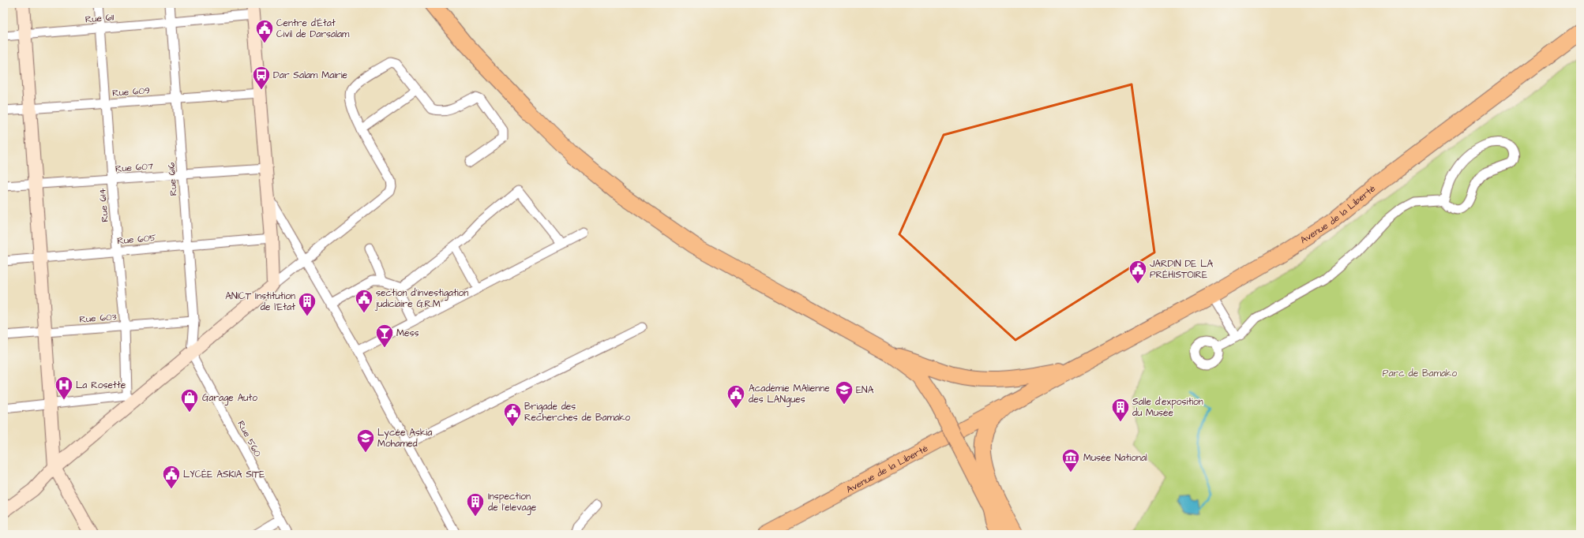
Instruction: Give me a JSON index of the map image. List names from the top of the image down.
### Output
{
  "streets": {
    "highway": ["Avenue de la Liberté"],
    "street": [
      "Rue 611",
      "Rue 609",
      "Rue 607",
      "Rue 616",
      "Rue 614",
      "Rue 605",
      "Rue 603",
      "Rue 560"
    ]
  },
  "crossings": [
    ["Rue 611", "Rue 616"],
    ["Rue 611", "Rue 614"],
    ["Rue 609", "Rue 616"],
    ["Rue 609", "Rue 614"],
    ["Rue 607", "Rue 616"],
    ["Rue 607", "Rue 614"],
    ["Rue 616", "Rue 605"],
    ["Rue 616", "Rue 603"],
    ["Rue 616", "Rue 560"],
    ["Rue 614", "Rue 605"],
    ["Rue 614", "Rue 603"]
  ],
  "parks": ["Parc de Bamako"],
  "places": {
    "public building": [
      "Centre d'État Civil de Darsalam",
      "JARDIN DE LA PRÉHISTOIRE",
      "section d'investigation judiciaire G.R.M",
      "Académie MAlienne des LANgues",
      "Brigade des Recherches de Bamako",
      "LYCÉE ASKIA SITE"
    ],
    "bus stop": ["Dar Salam Mairie"],
    "building": ["ANICT Institution de l'Etat", "Salle d'exposition du Musée", "Inspection de l'elevage"],
    "bar": ["Mess"],
    "hospital": ["La Rosette"],
    "school or university": ["ENA", "Lycée Askia Mohamed"],
    "shop": ["Garage Auto"],
    "museum": ["Musée National"]
  }
}
